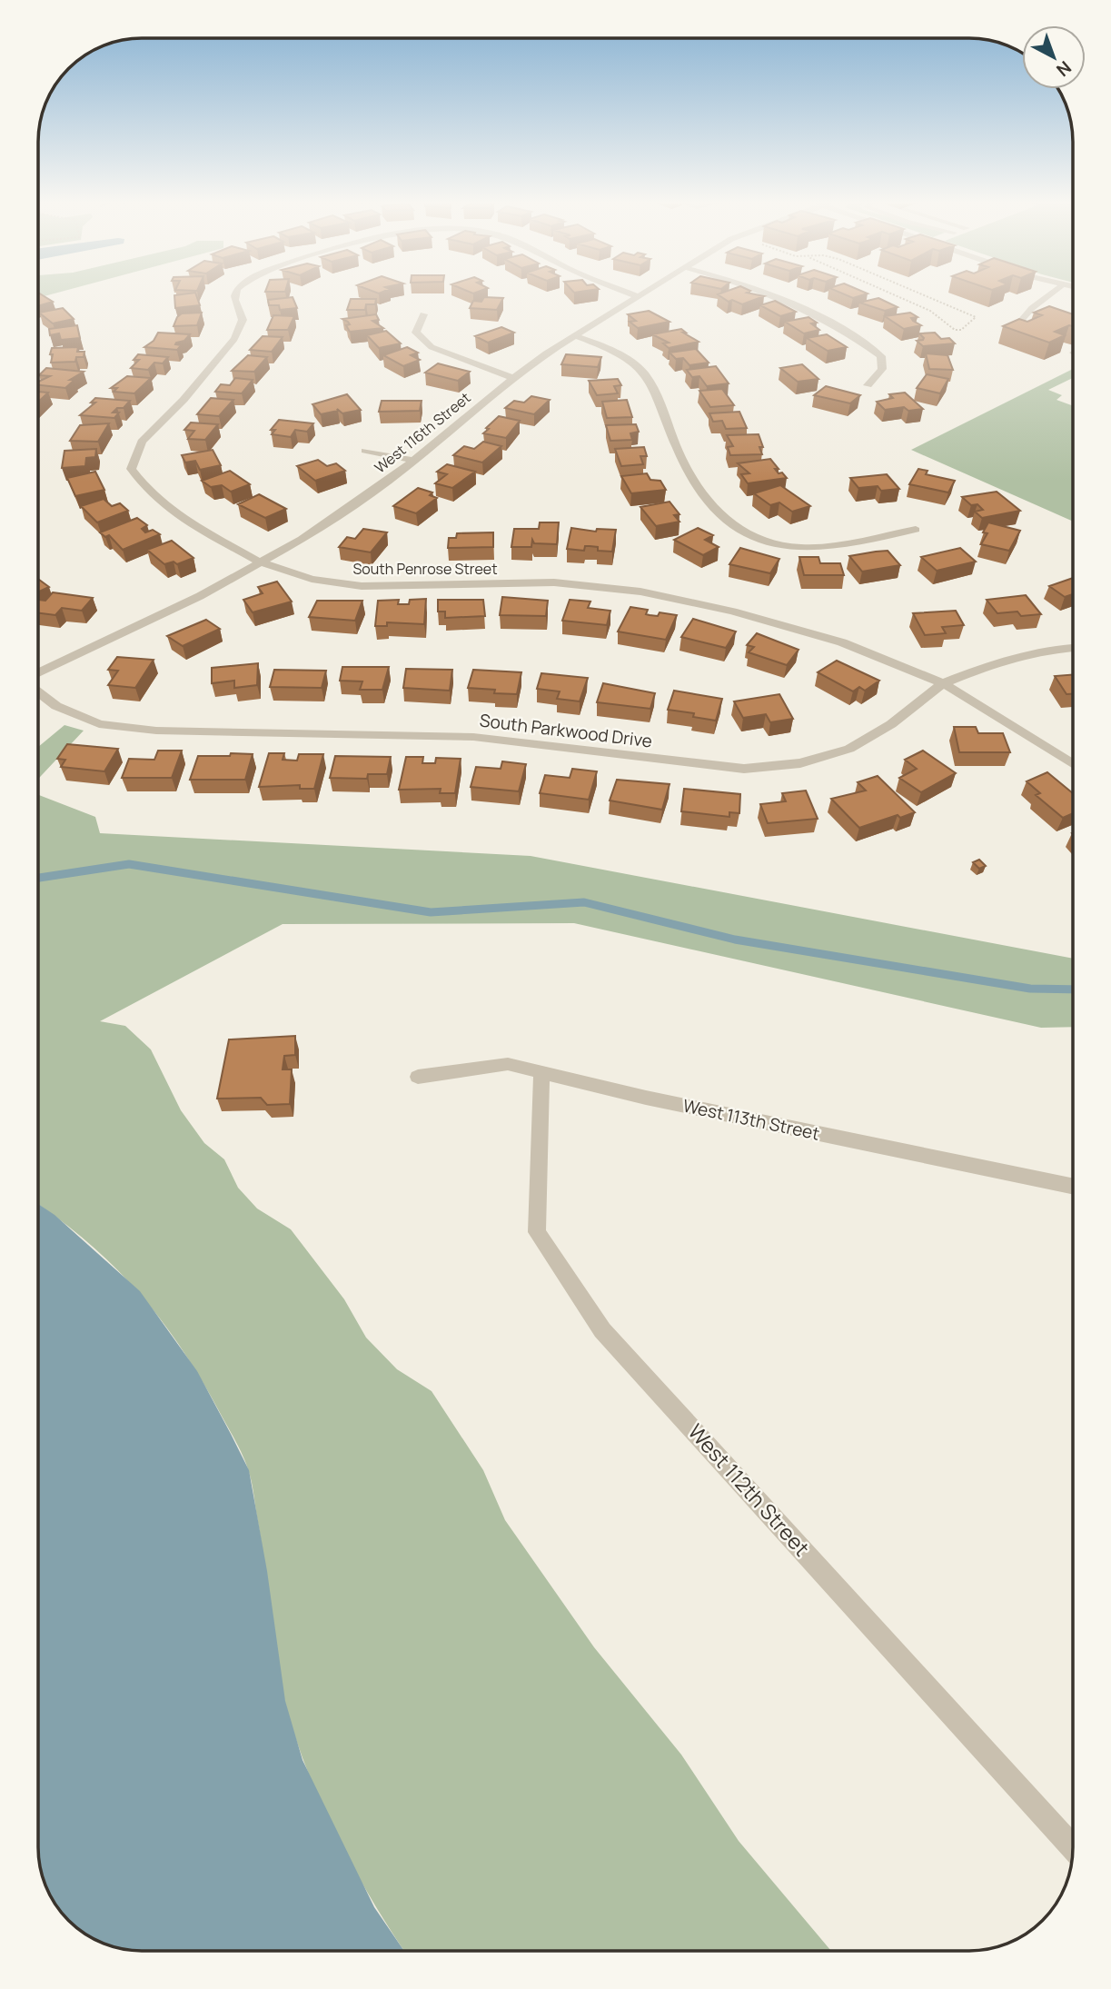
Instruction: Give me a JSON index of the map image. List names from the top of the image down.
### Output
{
  "streets": {
    "street": [
      "West 116th Street",
      "South Penrose Street",
      "South Parkwood Drive",
      "West 113th Street",
      "West 112th Street"
    ]
  },
  "crossings": [
    ["West 116th Street", "South Penrose Street"],
    ["South Penrose Street", "South Parkwood Drive"],
    ["West 113th Street", "West 112th Street"]
  ],
  "north": "bottom right"
}
